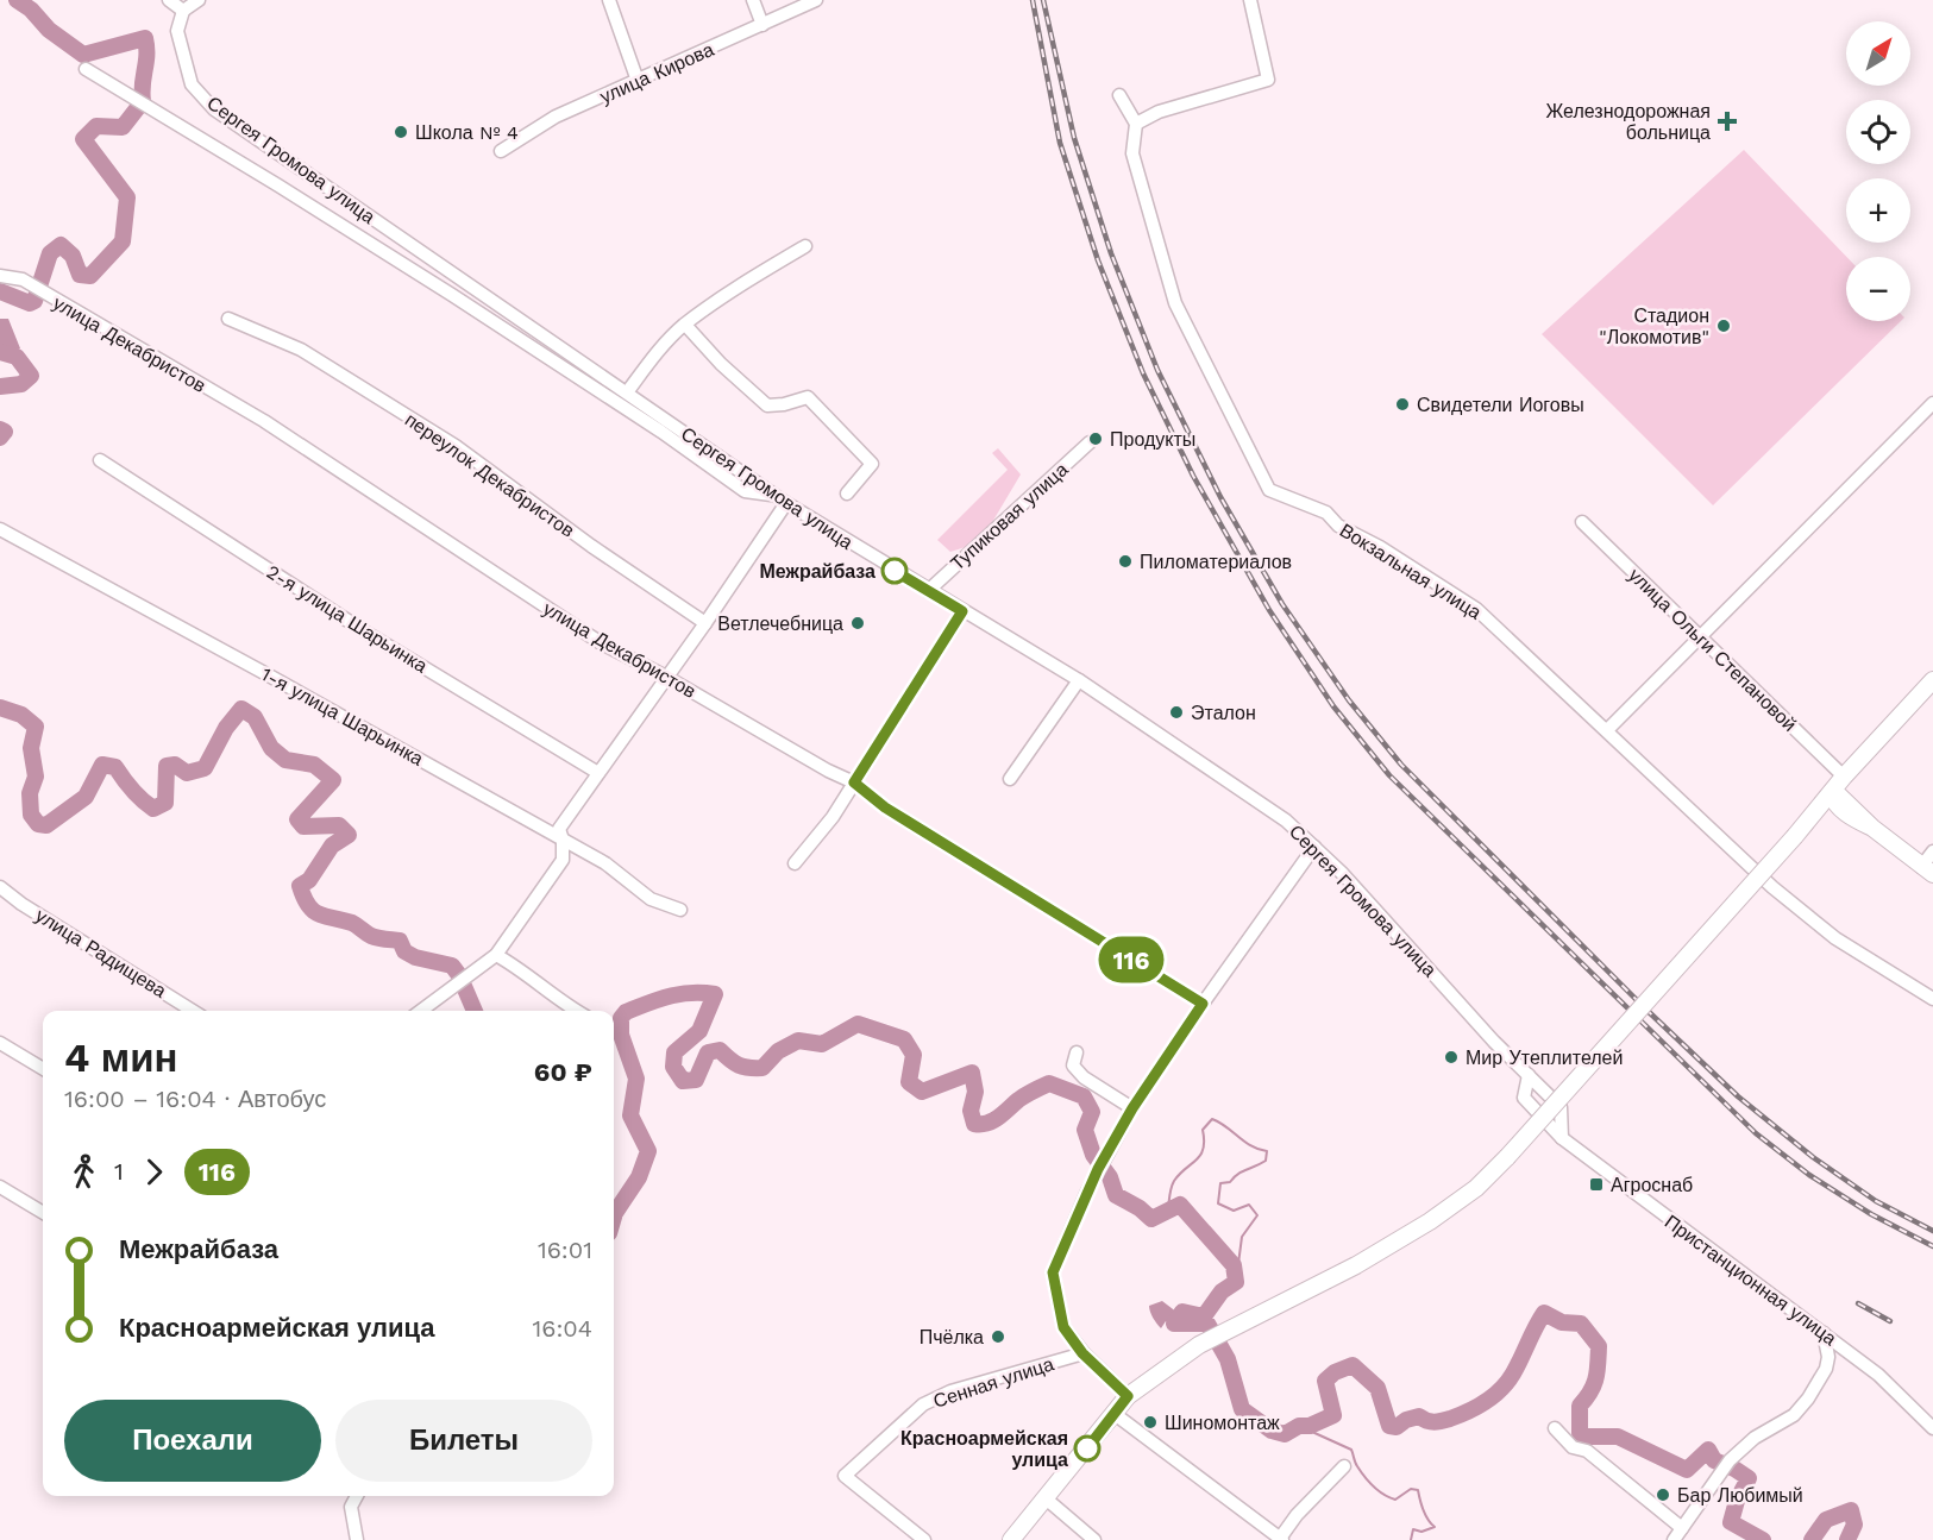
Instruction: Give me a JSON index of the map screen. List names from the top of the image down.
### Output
{
  "streets": {
    "street": [
      "улица Кирова",
      "Сергея Громова улица",
      "улица Декабристов",
      "переулок Декабристов",
      "Тупиковая улица",
      "Вокзальная улица",
      "2-я улица Шарьинка",
      "улица Ольги Степановой",
      "1-я улица Шарьинка",
      "улица Радищева",
      "Пристанционная улица",
      "Сенная улица"
    ]
  },
  "crossings": [
    ["Сергея Громова улица", "Тупиковая улица"],
    ["Сергея Громова улица", "Пристанционная улица"]
  ],
  "places": {
    "health": ["Железнодорожная больница"],
    "other": [
      "Школа № 4",
      "Стадион \"Локомотив\"",
      "Свидетели Иоговы",
      "Продукты",
      "Пиломатериалов",
      "Межрайбаза",
      "Ветлечебница",
      "Эталон",
      "Мир Утеплителей",
      "Пчёлка",
      "Шиномонтаж",
      "Красноармейская улица",
      "Бар Любимый"
    ],
    "transit": ["Агроснаб"]
  },
  "lines": ["bus line 116"],
  "north": "top right",
  "page": {
    "on_map": "116",
    "map_buttons": ["+", "−"],
    "heading": ["4 мин", "16:00 – 16:04 · Автобус", "60 ₽"],
    "legs": ["1", "116"],
    "list": [
      {
        "name": "Межрайбаза",
        "value": "16:01"
      },
      {
        "name": "Красноармейская улица",
        "value": "16:04"
      }
    ],
    "buttons": ["Поехали", "Билеты"]
  }
}
